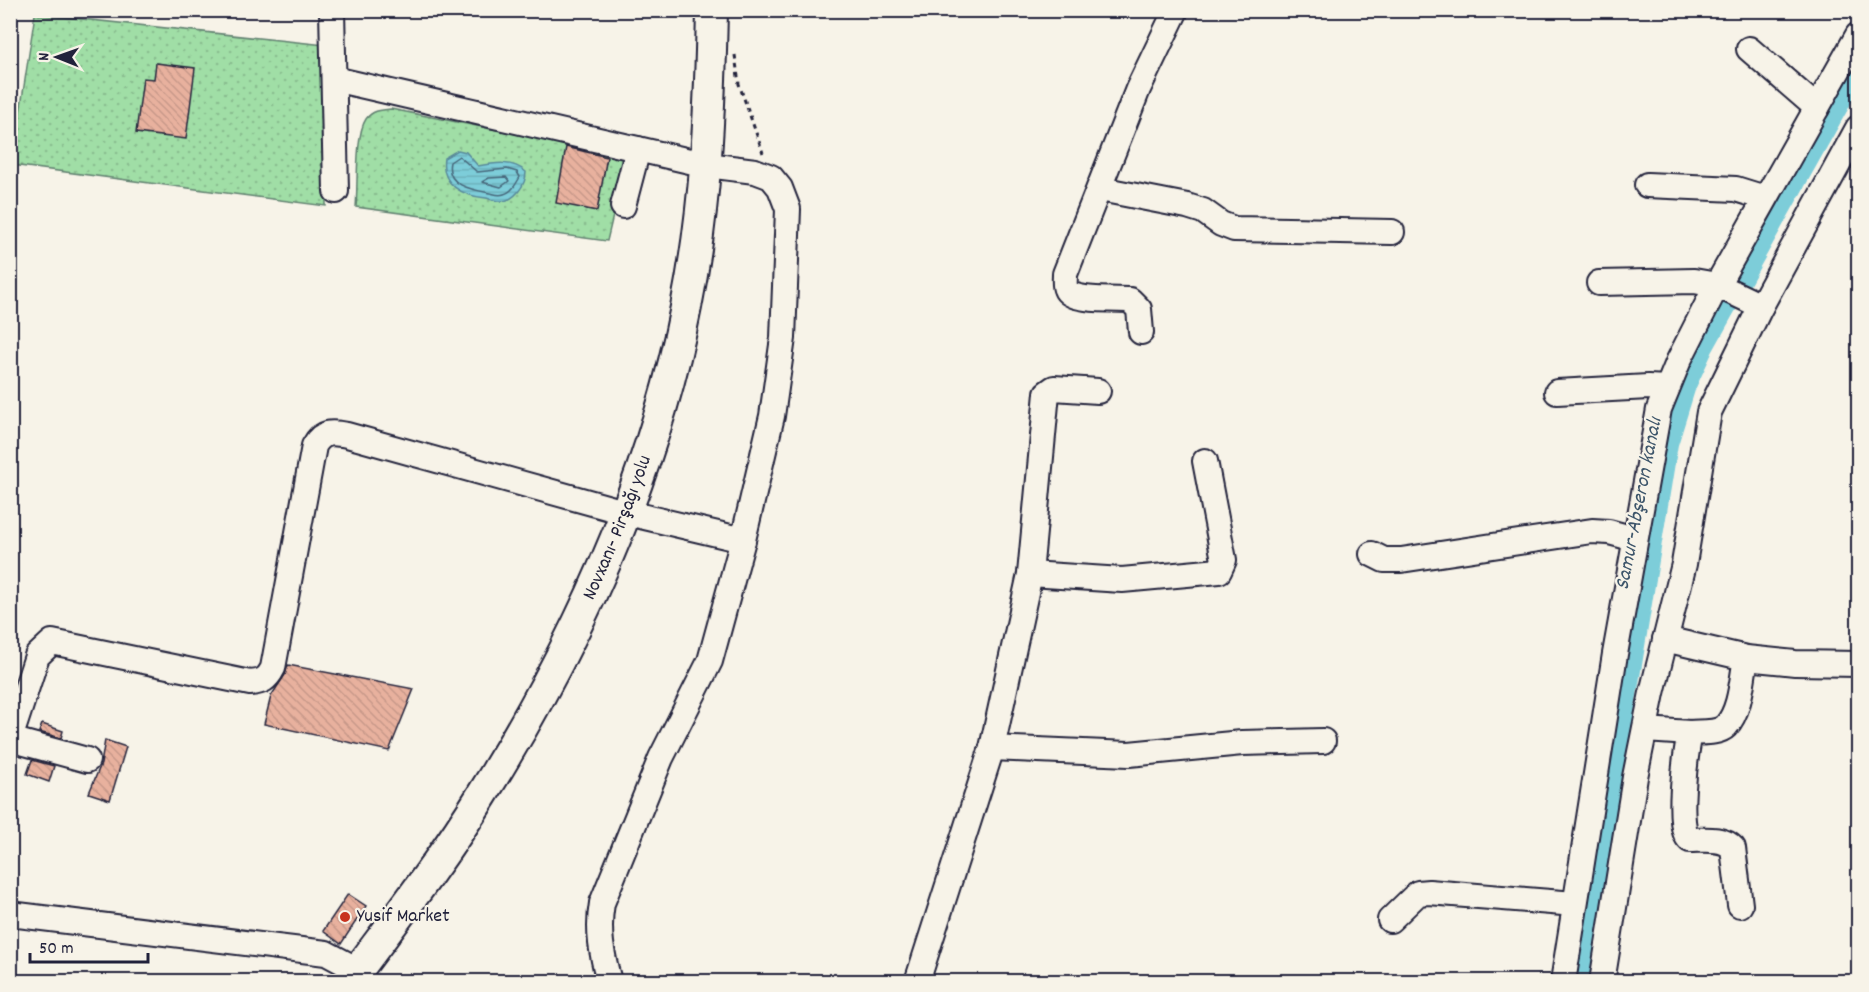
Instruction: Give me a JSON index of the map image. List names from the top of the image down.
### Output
{
  "streets": {
    "main road": ["Novxanı- Pirşağı yolu"]
  },
  "water": ["Samur-Abşeron kanalı"],
  "places": ["Yusif Market"],
  "scale_bar": "50 m",
  "north": "left"
}
